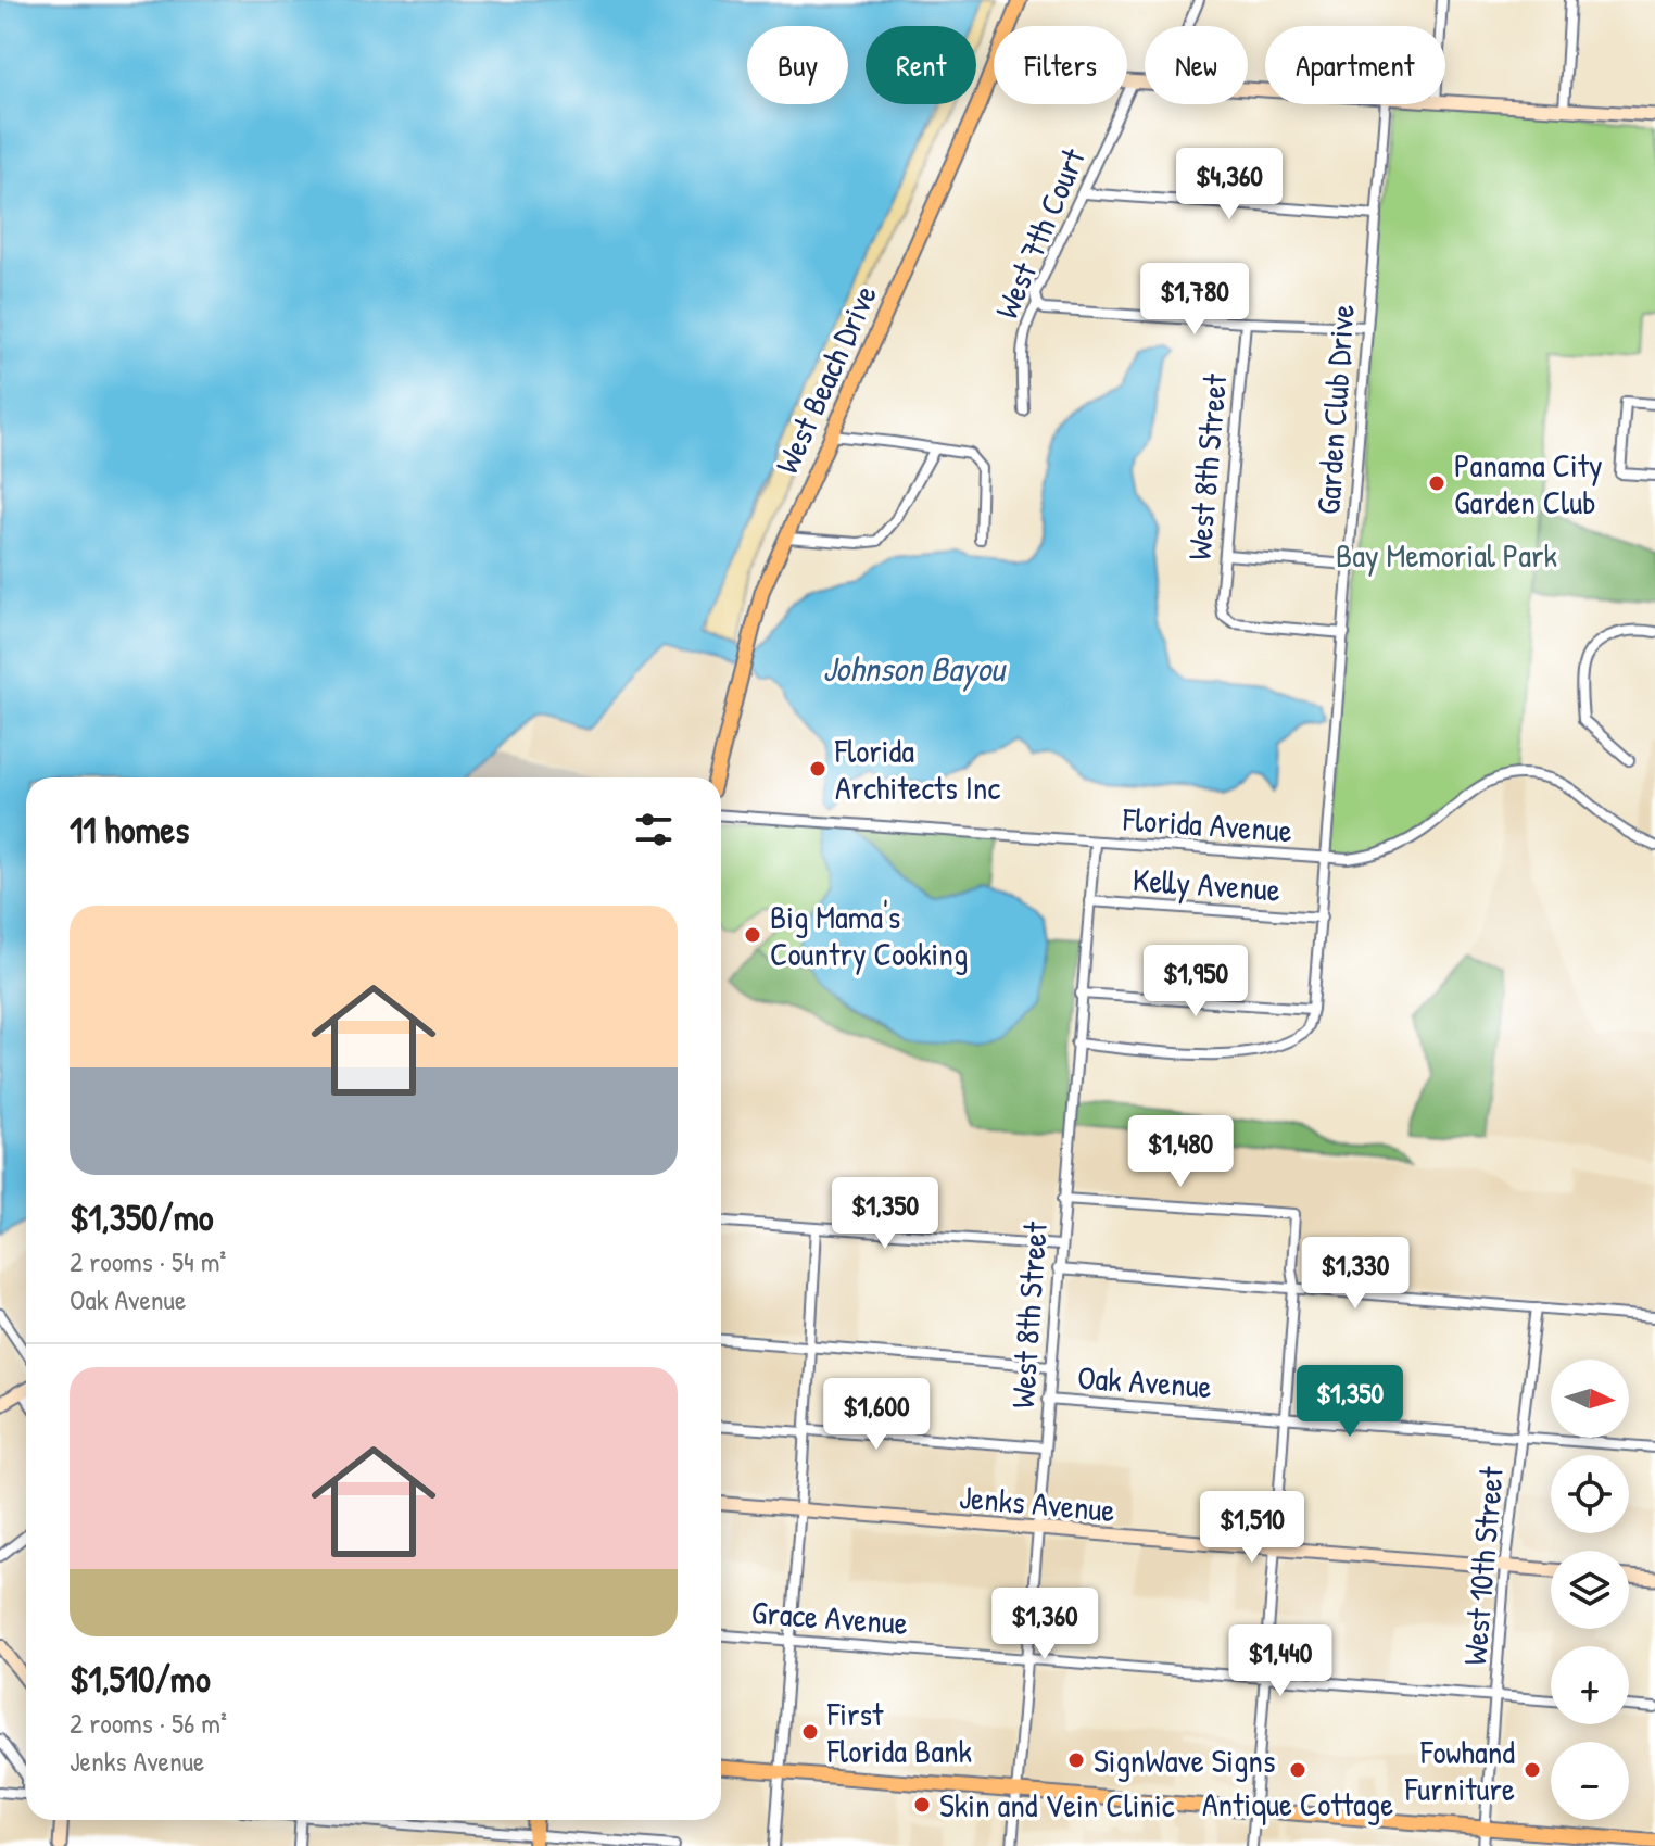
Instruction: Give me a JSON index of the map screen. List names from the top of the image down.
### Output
{
  "streets": {
    "main road": ["West Beach Drive"],
    "street": [
      "West 7th Court",
      "Garden Club Drive",
      "West 8th Street",
      "Florida Avenue",
      "Kelly Avenue",
      "Oak Avenue",
      "Jenks Avenue",
      "West 10th Street",
      "Grace Avenue"
    ]
  },
  "crossings": [
    ["Garden Club Drive", "West 8th Street"],
    ["Garden Club Drive", "Florida Avenue"],
    ["Garden Club Drive", "Kelly Avenue"],
    ["West 8th Street", "Florida Avenue"],
    ["West 8th Street", "Kelly Avenue"],
    ["West 8th Street", "Oak Avenue"],
    ["West 8th Street", "Jenks Avenue"],
    ["West 8th Street", "Grace Avenue"],
    ["Oak Avenue", "West 10th Street"],
    ["Jenks Avenue", "West 10th Street"],
    ["West 10th Street", "Grace Avenue"]
  ],
  "water": ["Johnson Bayou"],
  "parks": ["Bay Memorial Park"],
  "places": [
    "Panama City Garden Club",
    "Florida Architects Inc",
    "Big Mama's Country Cooking",
    "First Florida Bank",
    "SignWave Signs",
    "Antique Cottage",
    "Fowhand Furniture",
    "Skin and Vein Clinic"
  ],
  "north": "right",
  "page": {
    "chip": [
      "Buy",
      "Rent",
      "Filters",
      "New",
      "Apartment"
    ],
    "price": [
      "$4,360",
      "$1,780",
      "$1,950",
      "$1,480",
      "$1,350",
      "$1,330",
      "$1,350",
      "$1,600",
      "$1,510",
      "$1,360",
      "$1,440"
    ],
    "heading": "11 homes",
    "list": [
      {
        "name": "$1,350/mo",
        "note": "2 rooms · 54 m² · Oak Avenue"
      },
      {
        "name": "$1,510/mo",
        "note": "2 rooms · 56 m² · Jenks Avenue"
      }
    ],
    "map_buttons": ["+", "−"]
  }
}
